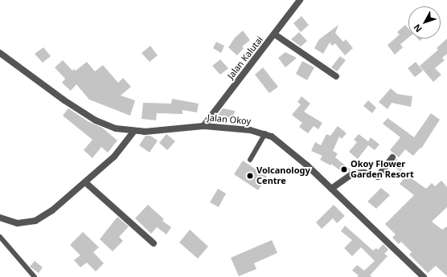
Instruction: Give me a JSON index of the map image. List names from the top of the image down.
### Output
{
  "streets": {
    "street": ["Jalan Kalutai", "Jalan Okoy"]
  },
  "crossings": [
    ["Jalan Kalutai", "Jalan Okoy"]
  ],
  "places": ["Okoy Flower Garden Resort", "Volcanology Centre"],
  "north": "bottom left"
}
